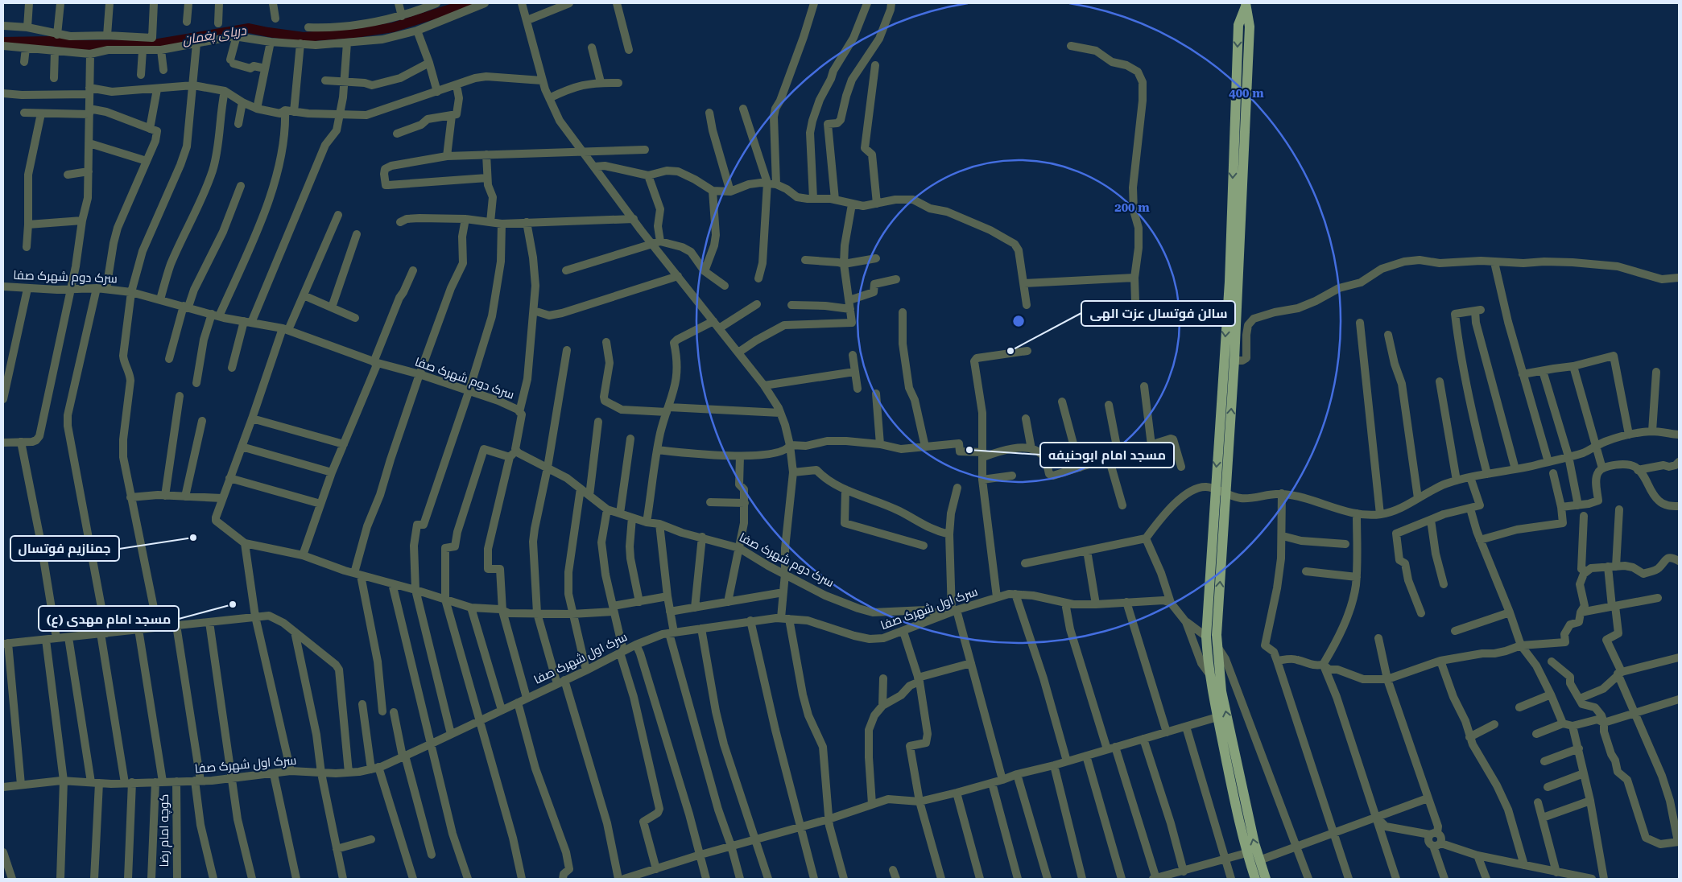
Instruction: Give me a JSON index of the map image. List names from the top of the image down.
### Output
{
  "streets": {
    "street": ["سرک دوم شهرک صفا", "سرک اول شهرک صفا", "کوچه امام رضا"]
  },
  "crossings": [
    ["سرک دوم شهرک صفا", "سرک اول شهرک صفا"],
    ["سرک اول شهرک صفا", "کوچه امام رضا"]
  ],
  "water": ["دریای پغمان"],
  "places": [
    "سالن فوتسال عزت الهی",
    "مسجد امام ابوحنیفه",
    "جمنازیم فوتسال",
    "(مسجد امام مهدی (ع"
  ],
  "rings": ["400 m", "200 m"]
}
